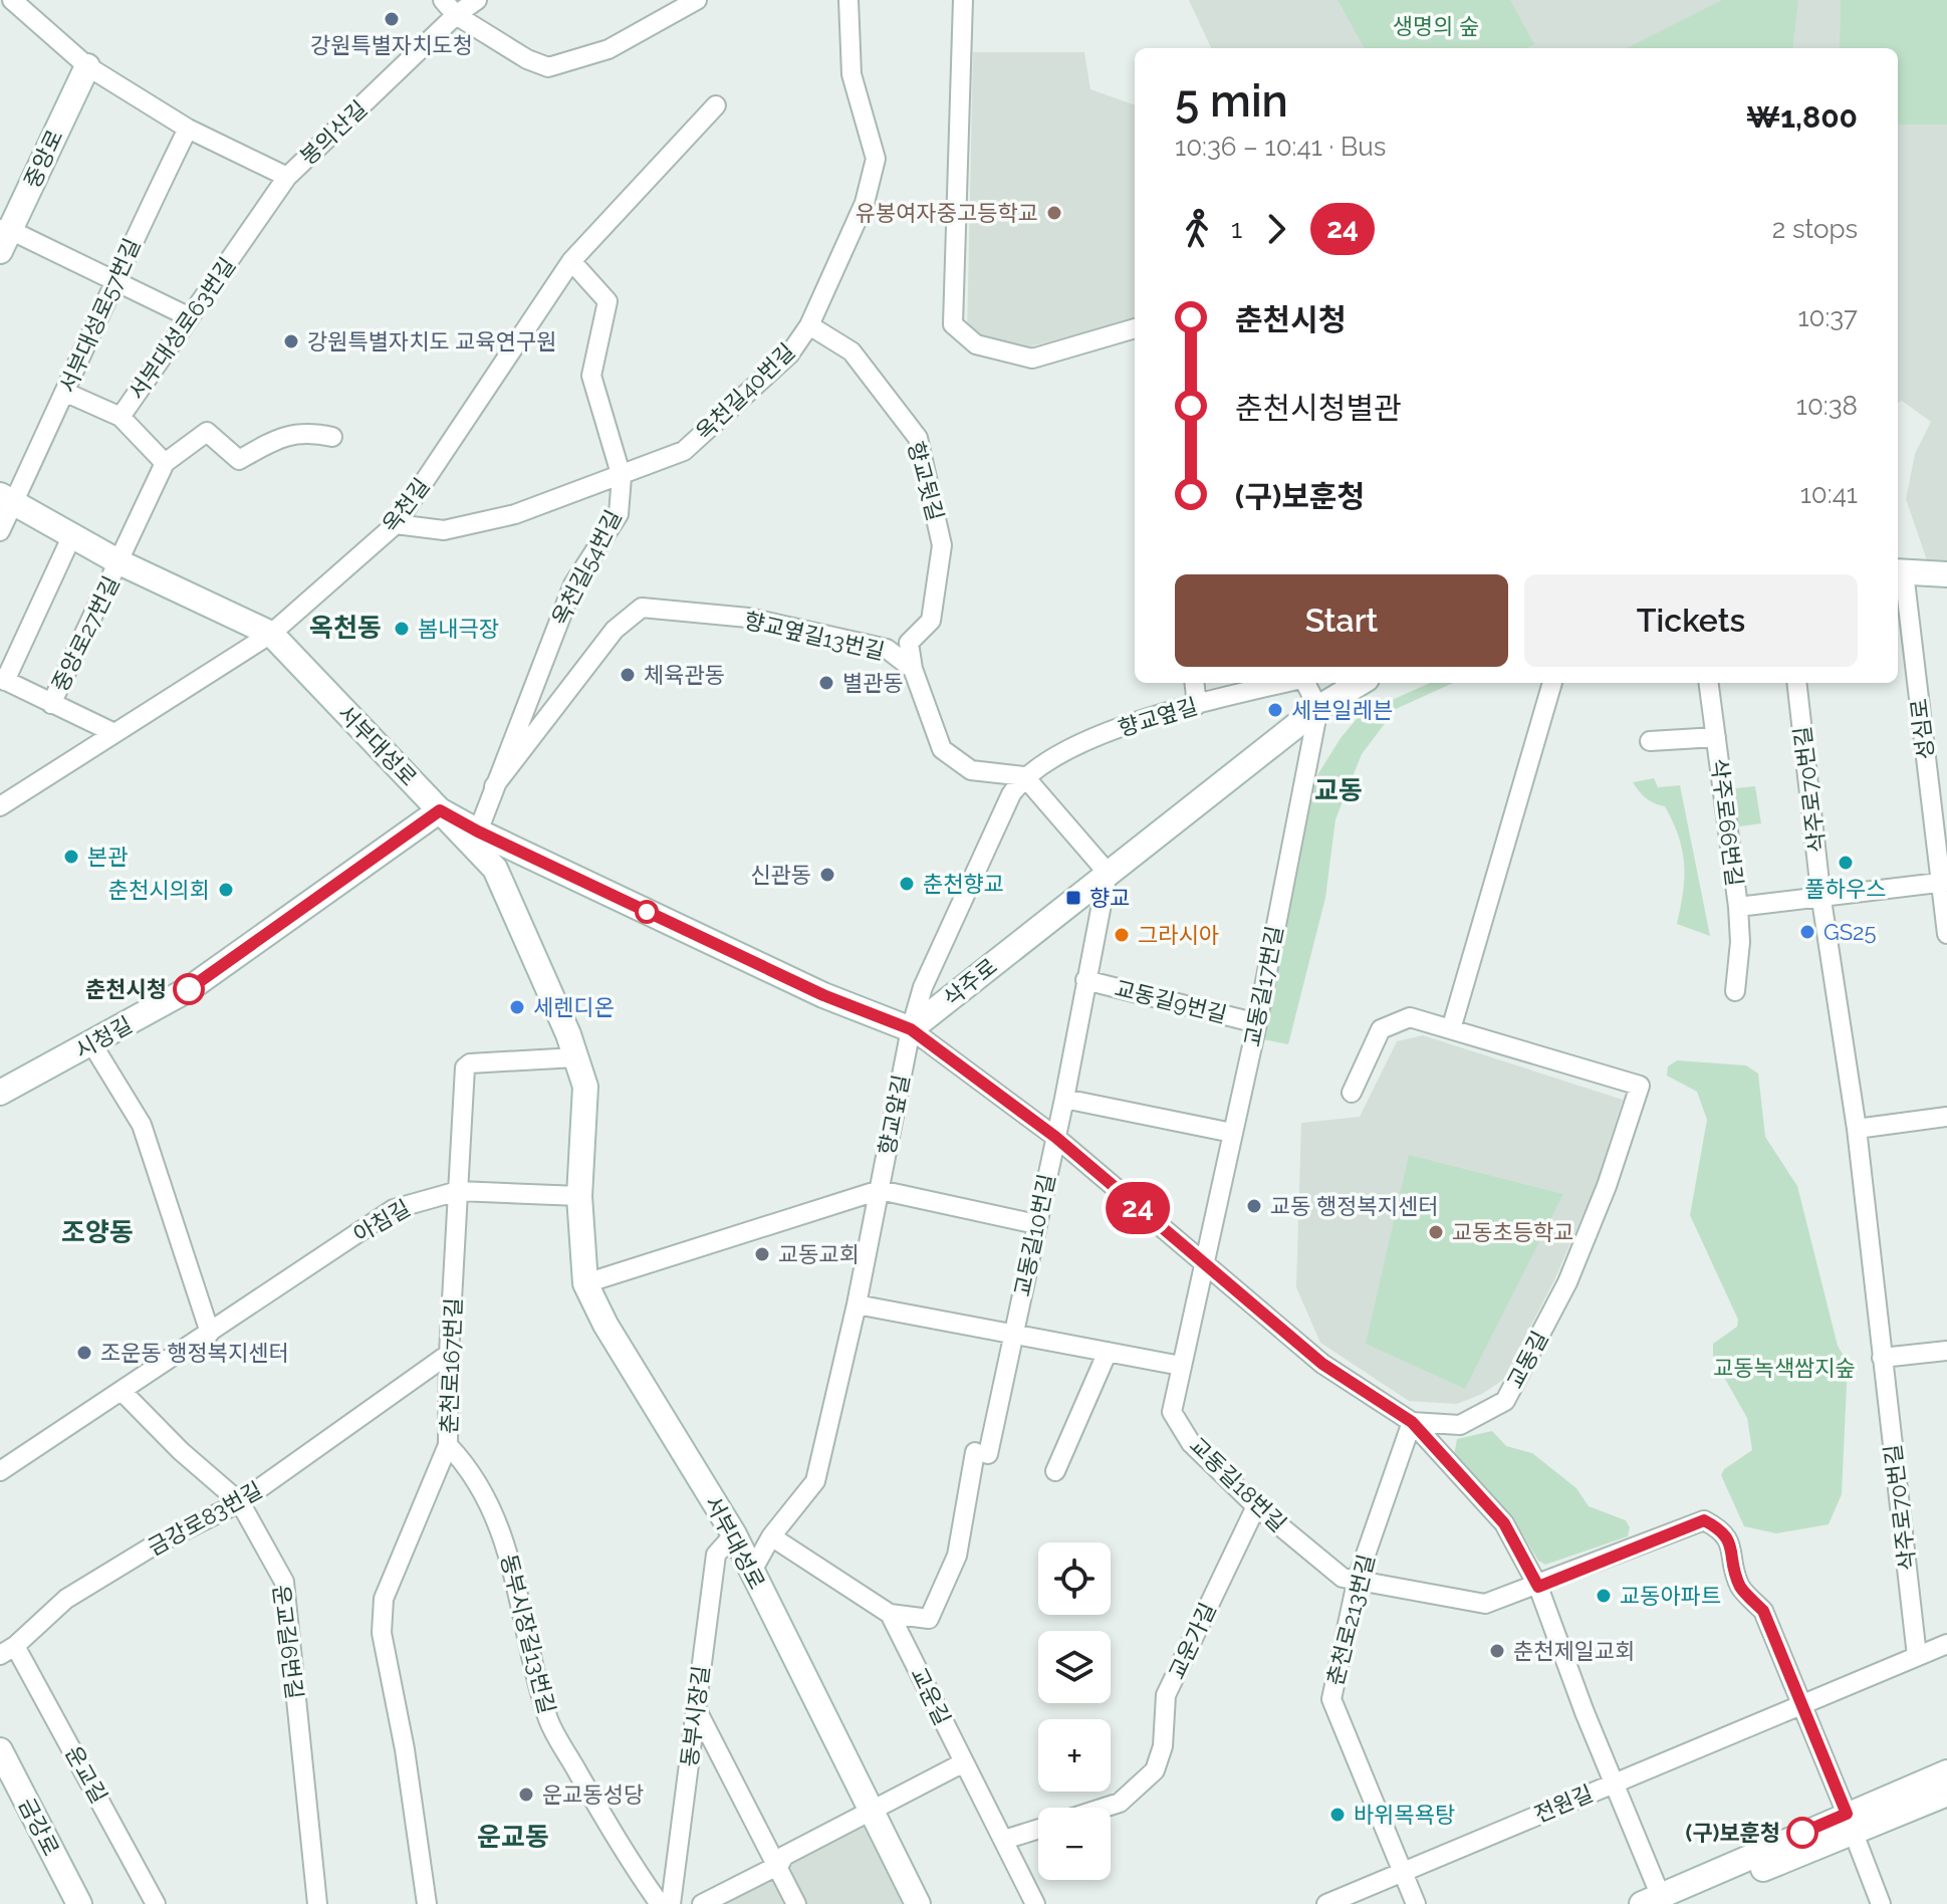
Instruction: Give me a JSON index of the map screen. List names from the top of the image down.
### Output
{
  "streets": {
    "street": [
      "봉의산길",
      "중앙로",
      "서부대성로57번길",
      "서부대성로63번길",
      "옥천길40번길",
      "향교뒷길",
      "옥천길",
      "옥천길54번길",
      "중앙로27번길",
      "향교옆길13번길",
      "향교옆길",
      "성심로",
      "서부대성로",
      "삭주로70번길",
      "삭주로66번길",
      "삭주로",
      "교동길17번길",
      "교동길9번길",
      "시청길",
      "향교앞길",
      "아침길",
      "교동길10번길",
      "교동길",
      "춘천로167번길",
      "교동길18번길",
      "금강로83번길",
      "춘천로213번길",
      "동부시장길13번길",
      "교운가길",
      "운교길6번길",
      "교운길",
      "동부시장길",
      "운교길",
      "전원길",
      "금강로"
    ]
  },
  "crossings": [
    ["봉의산길", "중앙로"],
    ["봉의산길", "서부대성로57번길"],
    ["봉의산길", "서부대성로63번길"],
    ["서부대성로57번길", "서부대성로"],
    ["옥천길40번길", "향교뒷길"],
    ["옥천길40번길", "옥천길"],
    ["옥천길40번길", "옥천길54번길"],
    ["향교뒷길", "향교옆길13번길"],
    ["옥천길", "옥천길54번길"],
    ["옥천길", "중앙로27번길"],
    ["옥천길", "서부대성로"],
    ["옥천길54번길", "향교옆길13번길"],
    ["중앙로27번길", "서부대성로"],
    ["향교옆길13번길", "향교옆길"],
    ["향교옆길13번길", "향교앞길"],
    ["향교옆길", "향교앞길"],
    ["서부대성로", "시청길"],
    ["서부대성로", "향교앞길"],
    ["서부대성로", "아침길"],
    ["서부대성로", "춘천로167번길"],
    ["서부대성로", "동부시장길"],
    ["삭주로70번길", "삭주로66번길"],
    ["삭주로70번길", "전원길"],
    ["삭주로", "교동길17번길"],
    ["삭주로", "교동길9번길"],
    ["삭주로", "향교앞길"],
    ["삭주로", "교동길"],
    ["교동길17번길", "교동길9번길"],
    ["교동길17번길", "교동길"],
    ["교동길17번길", "교동길18번길"],
    ["교동길9번길", "교동길10번길"],
    ["교동길9번길", "교동길"],
    ["향교앞길", "교동길"],
    ["아침길", "춘천로167번길"],
    ["아침길", "운교길6번길"],
    ["교동길10번길", "교동길"],
    ["교동길10번길", "교운길"],
    ["교동길", "교동길18번길"],
    ["교동길", "춘천로213번길"],
    ["춘천로167번길", "금강로83번길"],
    ["춘천로167번길", "동부시장길13번길"],
    ["교동길18번길", "춘천로213번길"],
    ["교동길18번길", "교운가길"],
    ["교동길18번길", "전원길"],
    ["금강로83번길", "운교길6번길"],
    ["금강로83번길", "운교길"],
    ["춘천로213번길", "전원길"]
  ],
  "districts": [
    "옥천동",
    "교동",
    "조양동",
    "운교동"
  ],
  "parks": ["생명의 숲", "교동녹색쌈지숲"],
  "places": {
    "other": [
      "강원특별자치도청",
      "유봉여자중고등학교",
      "강원특별자치도 교육연구원",
      "봄내극장",
      "체육관동",
      "별관동",
      "세븐일레븐",
      "본관",
      "풀하우스",
      "신관동",
      "춘천향교",
      "춘천시의회",
      "GS25",
      "그라시아",
      "춘천시청",
      "세렌디온",
      "교동 행정복지센터",
      "교동초등학교",
      "교동교회",
      "조운동 행정복지센터",
      "교동아파트",
      "춘천제일교회",
      "운교동성당",
      "바위목욕탕",
      "(구)보훈청"
    ],
    "transit": ["향교"]
  },
  "lines": ["bus line 24"],
  "page": {
    "on_map": "24",
    "heading": ["5 min", "10:36 – 10:41 · Bus", "₩1,800"],
    "legs": ["1", "24", "2 stops"],
    "list": [
      {
        "name": "춘천시청",
        "value": "10:37"
      },
      {
        "name": "춘천시청별관",
        "value": "10:38"
      },
      {
        "name": "(구)보훈청",
        "value": "10:41"
      }
    ],
    "buttons": ["Start", "Tickets"],
    "map_buttons": ["+", "−"]
  }
}
